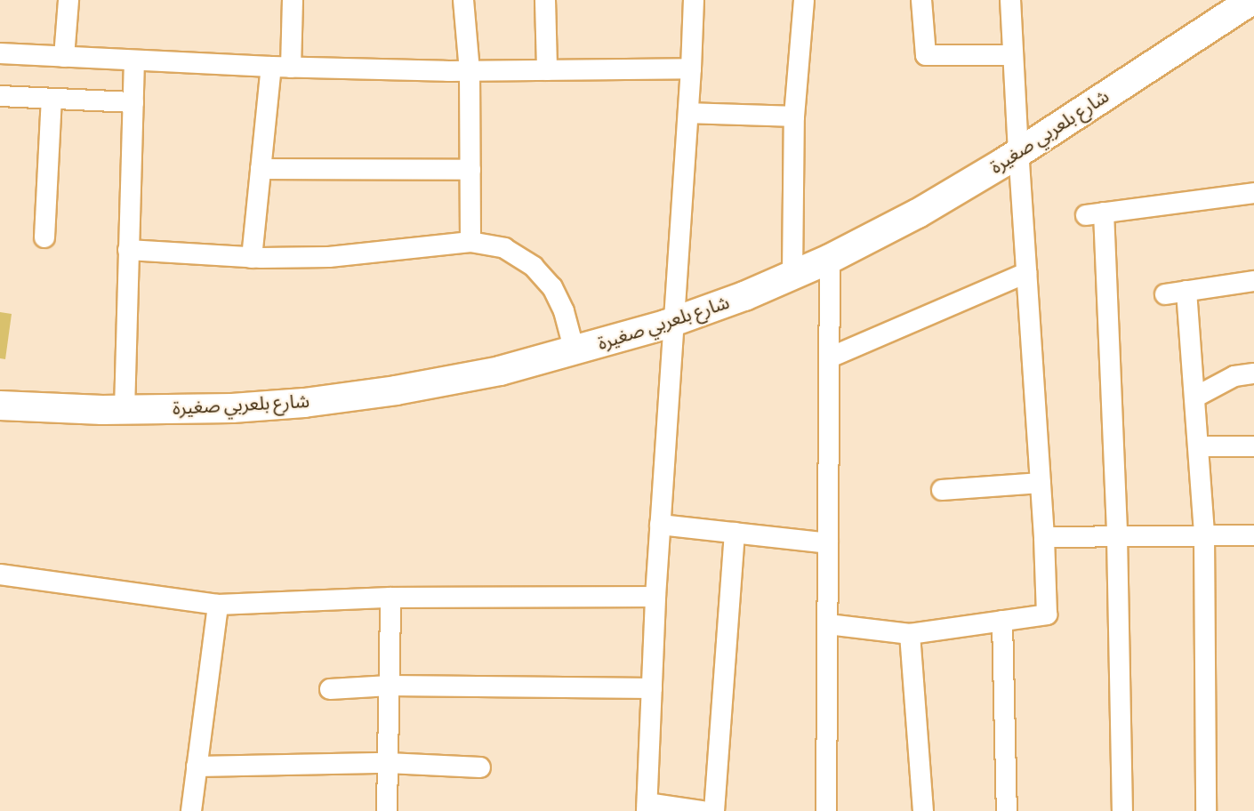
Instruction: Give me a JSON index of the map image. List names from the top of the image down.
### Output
{
  "streets": {
    "main road": ["شارع بلعربي صغيرة"]
  }
}
